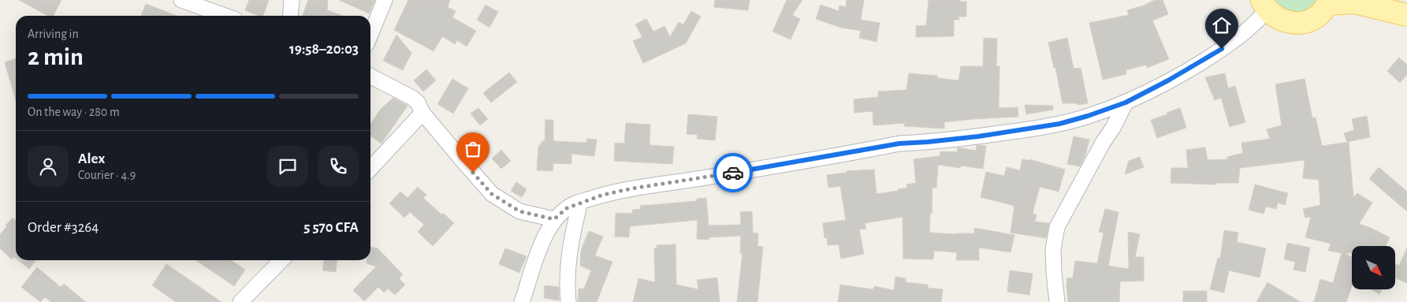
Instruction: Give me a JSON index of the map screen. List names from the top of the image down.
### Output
{
  "north": "bottom right",
  "page": {
    "heading": ["2 min", "Arriving in", "19:58–20:03"],
    "panel": [
      "Alex",
      "Courier · 4.9",
      "Order #3264",
      "5 570 CFA"
    ],
    "bar": "On the way · 280 m"
  }
}
